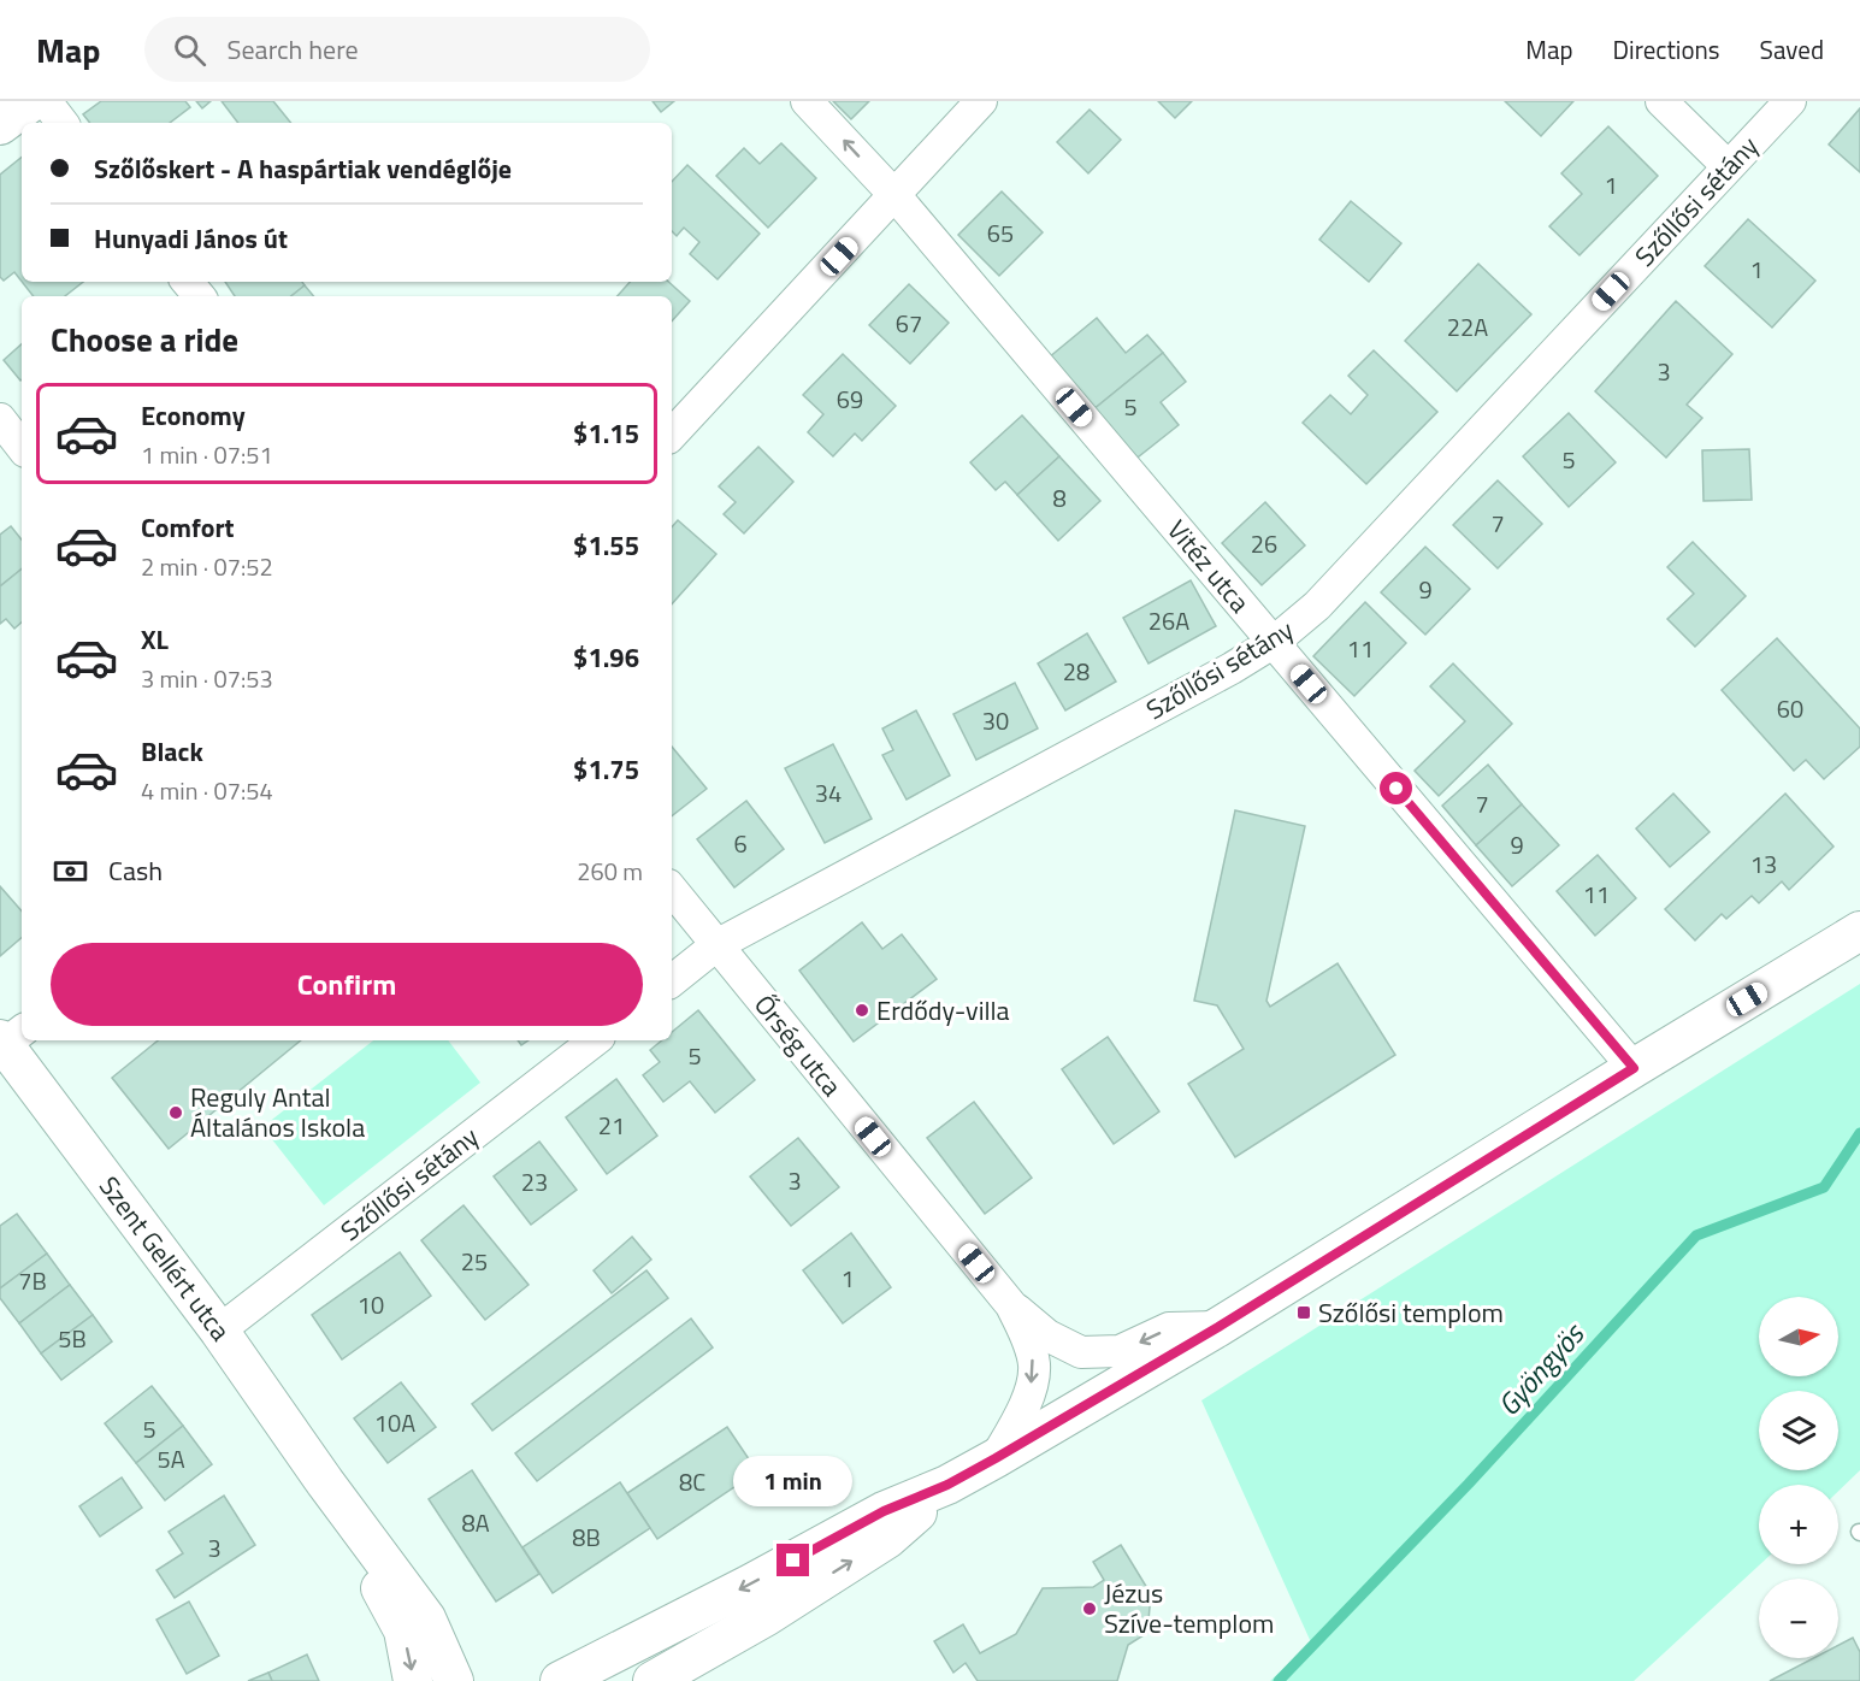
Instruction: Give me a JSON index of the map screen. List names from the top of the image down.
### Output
{
  "streets": {
    "street": [
      "Szőllősi sétány",
      "Vitéz utca",
      "Őrség utca",
      "Szent Gellért utca"
    ]
  },
  "crossings": [
    ["Szőllősi sétány", "Vitéz utca"],
    ["Szőllősi sétány", "Őrség utca"],
    ["Szőllősi sétány", "Szent Gellért utca"]
  ],
  "water": ["Gyöngyös"],
  "places": {
    "other": ["Erdődy-villa", "Reguly Antal Általános Iskola", "Jézus Szíve-templom"],
    "transit": ["Szőlősi templom"]
  },
  "house_numbers": [
    "1",
    "65",
    "1",
    "67",
    "22A",
    "3",
    "69",
    "5",
    "5",
    "8",
    "7",
    "26",
    "9",
    "26A",
    "11",
    "28",
    "60",
    "30",
    "34",
    "7",
    "6",
    "9",
    "13",
    "11",
    "5",
    "21",
    "3",
    "23",
    "25",
    "1",
    "7B",
    "10",
    "5B",
    "10A",
    "5",
    "5A",
    "8C",
    "8A",
    "8B",
    "3"
  ],
  "north": "right",
  "page": {
    "header": "Map",
    "search": "Search here",
    "nav": ["Map", "Directions", "Saved"],
    "banner": ["Szőlőskert - A haspártiak vendéglője", "Hunyadi János út"],
    "heading": "Choose a ride",
    "list": [
      {
        "name": "Economy",
        "note": "1 min · 07:51",
        "value": "$1.15"
      },
      {
        "name": "Comfort",
        "note": "2 min · 07:52",
        "value": "$1.55"
      },
      {
        "name": "XL",
        "note": "3 min · 07:53",
        "value": "$1.96"
      },
      {
        "name": "Black",
        "note": "4 min · 07:54",
        "value": "$1.75"
      }
    ],
    "pay": ["Cash", "260 m"],
    "buttons": "Confirm",
    "map_buttons": ["+", "−"],
    "bubble": "1 min"
  }
}
